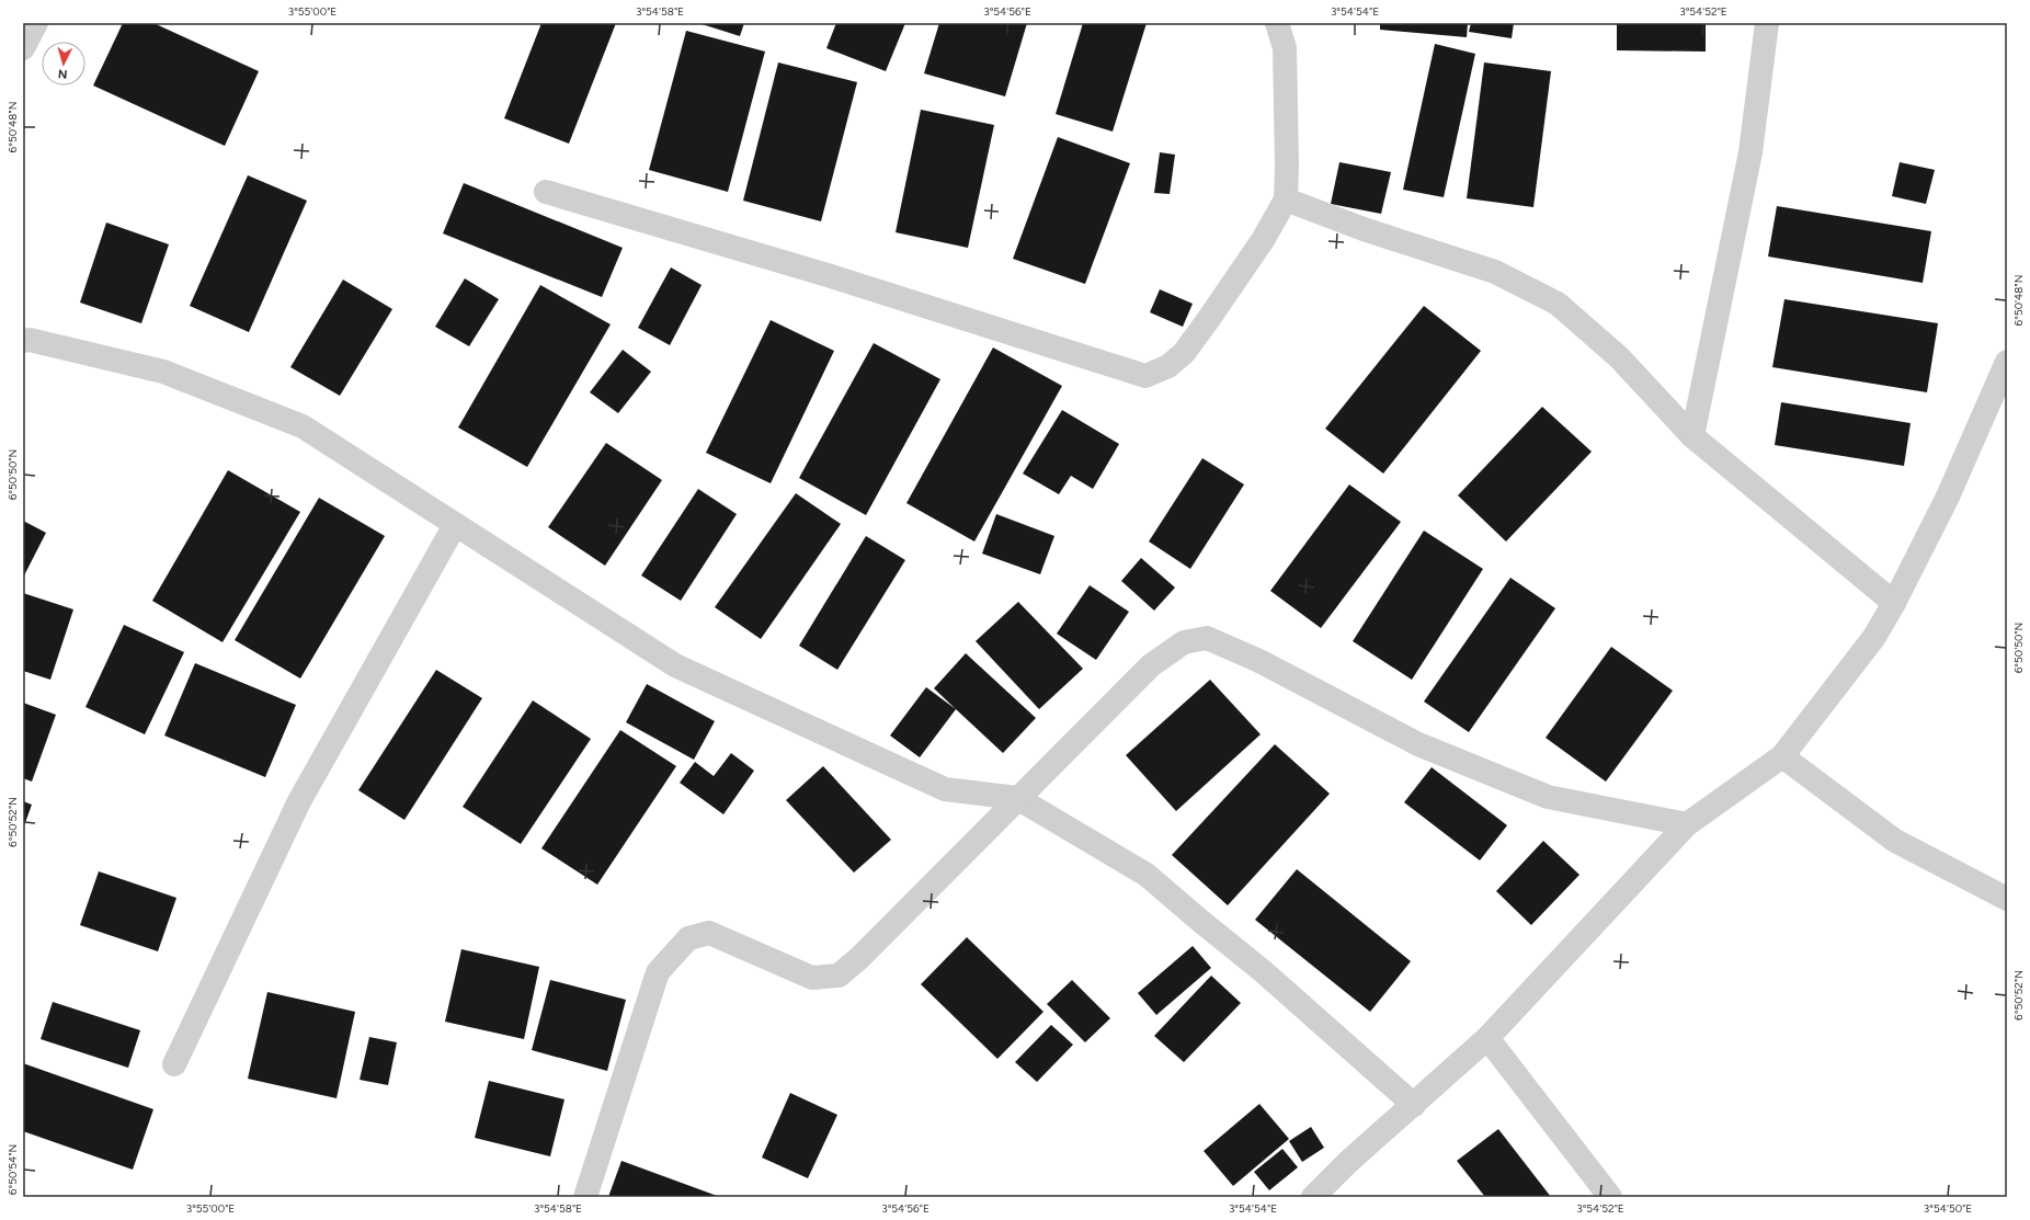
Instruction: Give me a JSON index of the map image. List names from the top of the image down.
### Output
{
  "north": "bottom",
  "coordinates": [
    "3°55'00\"E",
    "3°54'58\"E",
    "3°54'56\"E",
    "3°54'54\"E",
    "3°54'52\"E",
    "6°50'48\"N",
    "6°50'50\"N",
    "6°50'52\"N",
    "6°50'54\"N",
    "3°54'50\"E"
  ]
}
